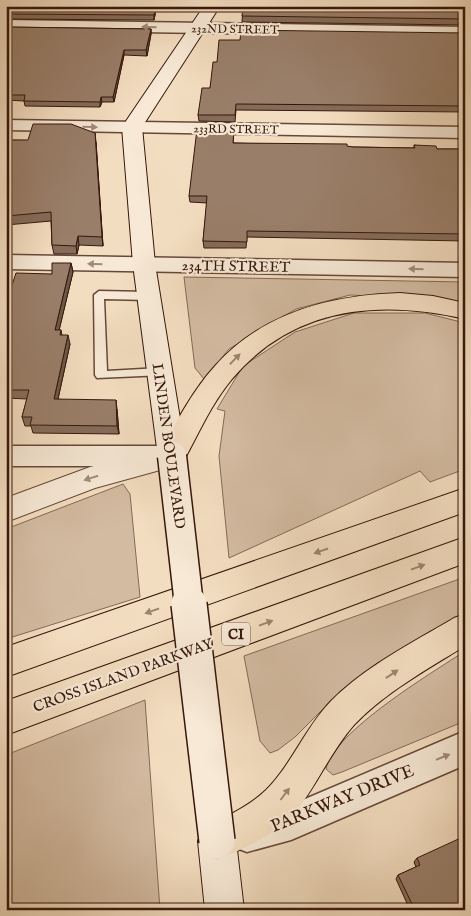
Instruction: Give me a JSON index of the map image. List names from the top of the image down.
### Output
{
  "streets": {
    "highway": ["CI", "CROSS ISLAND PARKWAY"],
    "main road": ["LINDEN BOULEVARD"],
    "street": [
      "232ND STREET",
      "233RD STREET",
      "234TH STREET",
      "PARKWAY DRIVE"
    ]
  },
  "crossings": [
    ["233RD STREET", "LINDEN BOULEVARD"],
    ["234TH STREET", "LINDEN BOULEVARD"],
    ["LINDEN BOULEVARD", "PARKWAY DRIVE"]
  ],
  "one_way": ["232ND STREET", "PARKWAY DRIVE"]
}
